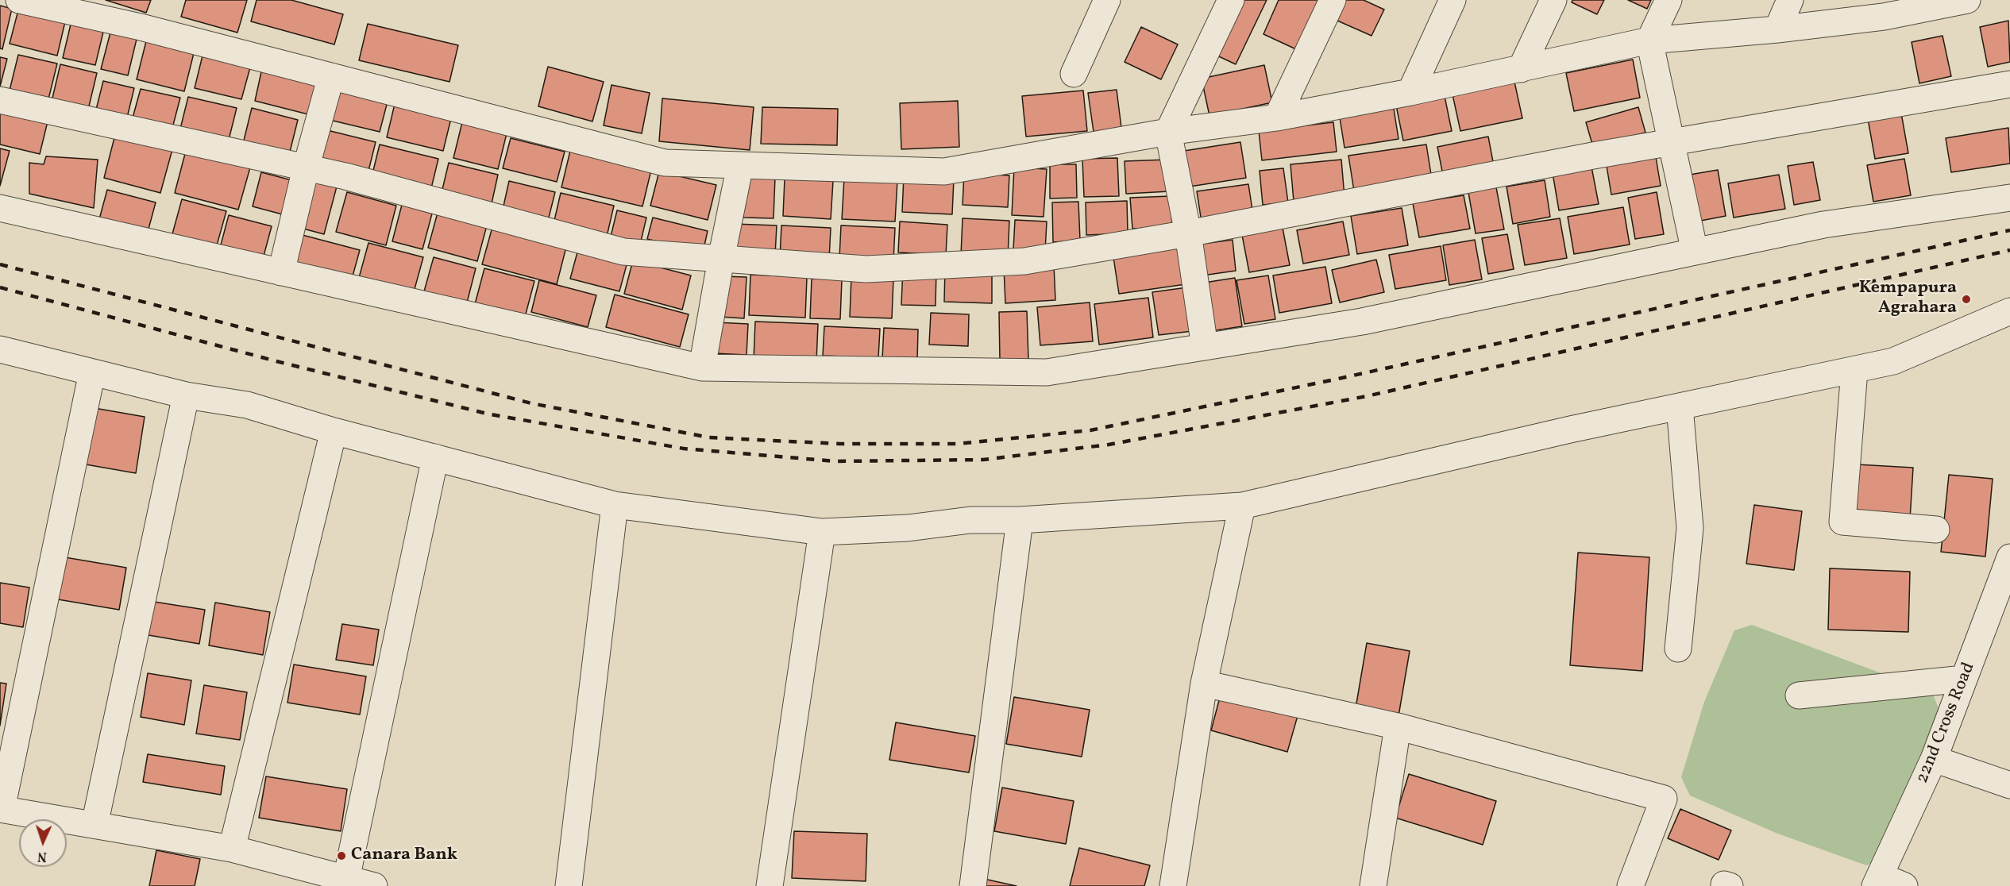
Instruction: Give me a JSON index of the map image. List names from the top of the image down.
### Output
{
  "streets": {
    "street": ["22nd Cross Road"]
  },
  "places": ["Kempapura Agrahara", "Canara Bank"],
  "north": "bottom"
}
